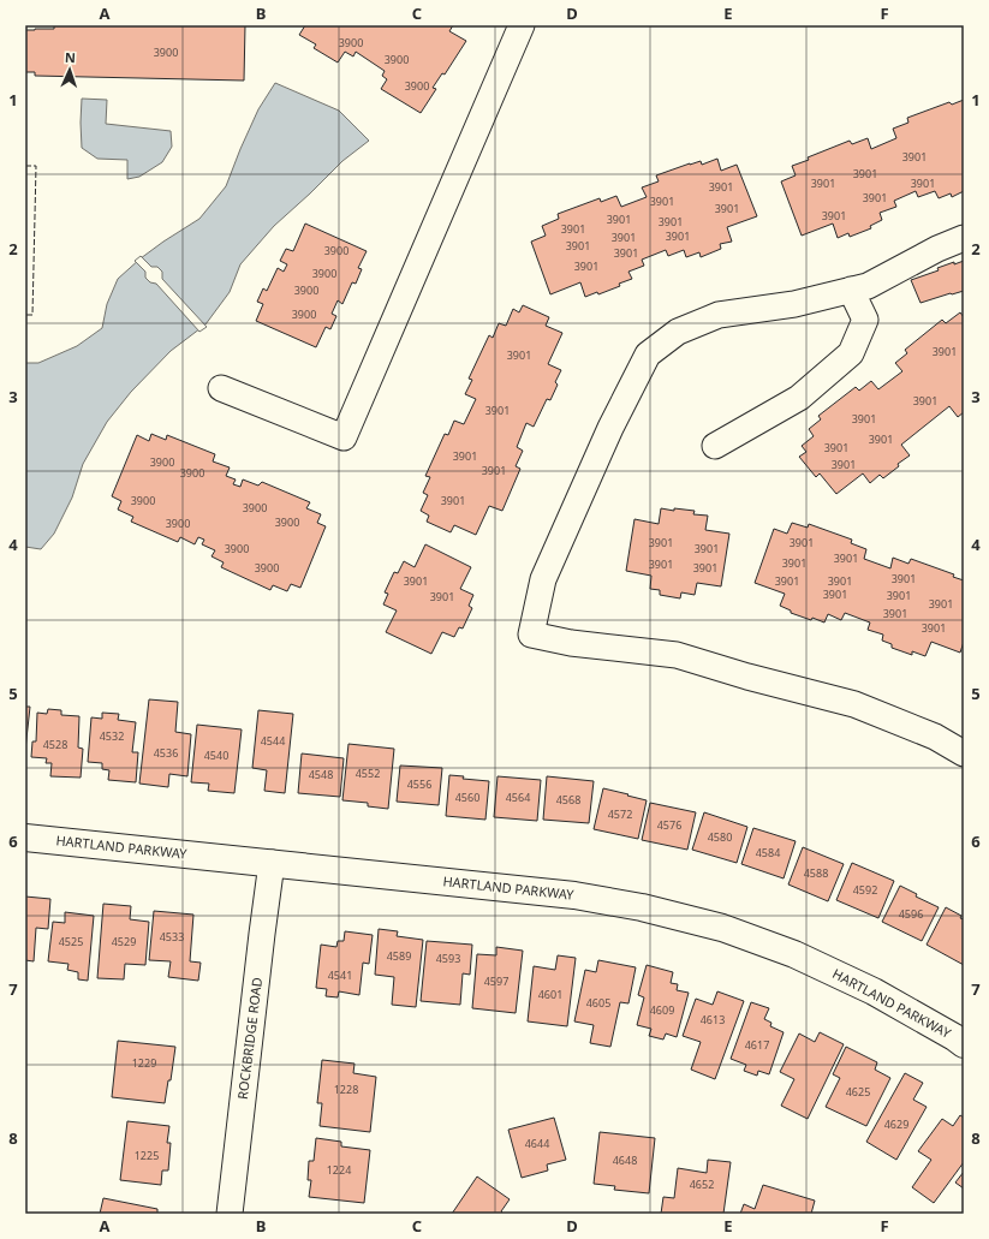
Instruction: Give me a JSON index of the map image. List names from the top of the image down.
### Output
{
  "streets": {
    "street": ["HARTLAND PARKWAY", "ROCKBRIDGE ROAD"]
  },
  "crossings": [
    ["HARTLAND PARKWAY", "ROCKBRIDGE ROAD"]
  ],
  "house_numbers": [
    "3900",
    "3900",
    "3900",
    "3900",
    "3901",
    "3901",
    "3901",
    "3901",
    "3901",
    "3901",
    "3901",
    "3901",
    "3901",
    "3901",
    "3901",
    "3901",
    "3901",
    "3901",
    "3901",
    "3900",
    "3901",
    "3901",
    "3900",
    "3900",
    "3900",
    "3901",
    "3901",
    "3901",
    "3901",
    "3901",
    "3901",
    "3901",
    "3901",
    "3900",
    "3901",
    "3901",
    "3900",
    "3900",
    "3901",
    "3900",
    "3900",
    "3900",
    "3901",
    "3901",
    "3900",
    "3901",
    "3901",
    "3901",
    "3901",
    "3900",
    "3901",
    "3901",
    "3901",
    "3901",
    "3901",
    "3901",
    "3901",
    "3901",
    "3901",
    "3901",
    "3901",
    "4532",
    "4544",
    "4528",
    "4536",
    "4540",
    "4552",
    "4548",
    "4556",
    "4560",
    "4564",
    "4568",
    "4572",
    "4576",
    "4580",
    "4584",
    "4588",
    "4592",
    "4596",
    "4533",
    "4525",
    "4529",
    "4589",
    "4593",
    "4541",
    "4597",
    "4601",
    "4605",
    "4609",
    "4613",
    "4617",
    "1229",
    "1228",
    "4625",
    "4629",
    "4644",
    "1225",
    "4648",
    "1224",
    "4652"
  ],
  "north": "top",
  "grid": {
    "columns": [
      "A",
      "B",
      "C",
      "D",
      "E",
      "F"
    ],
    "rows": [
      "1",
      "2",
      "3",
      "4",
      "5",
      "6",
      "7",
      "8"
    ]
  }
}
